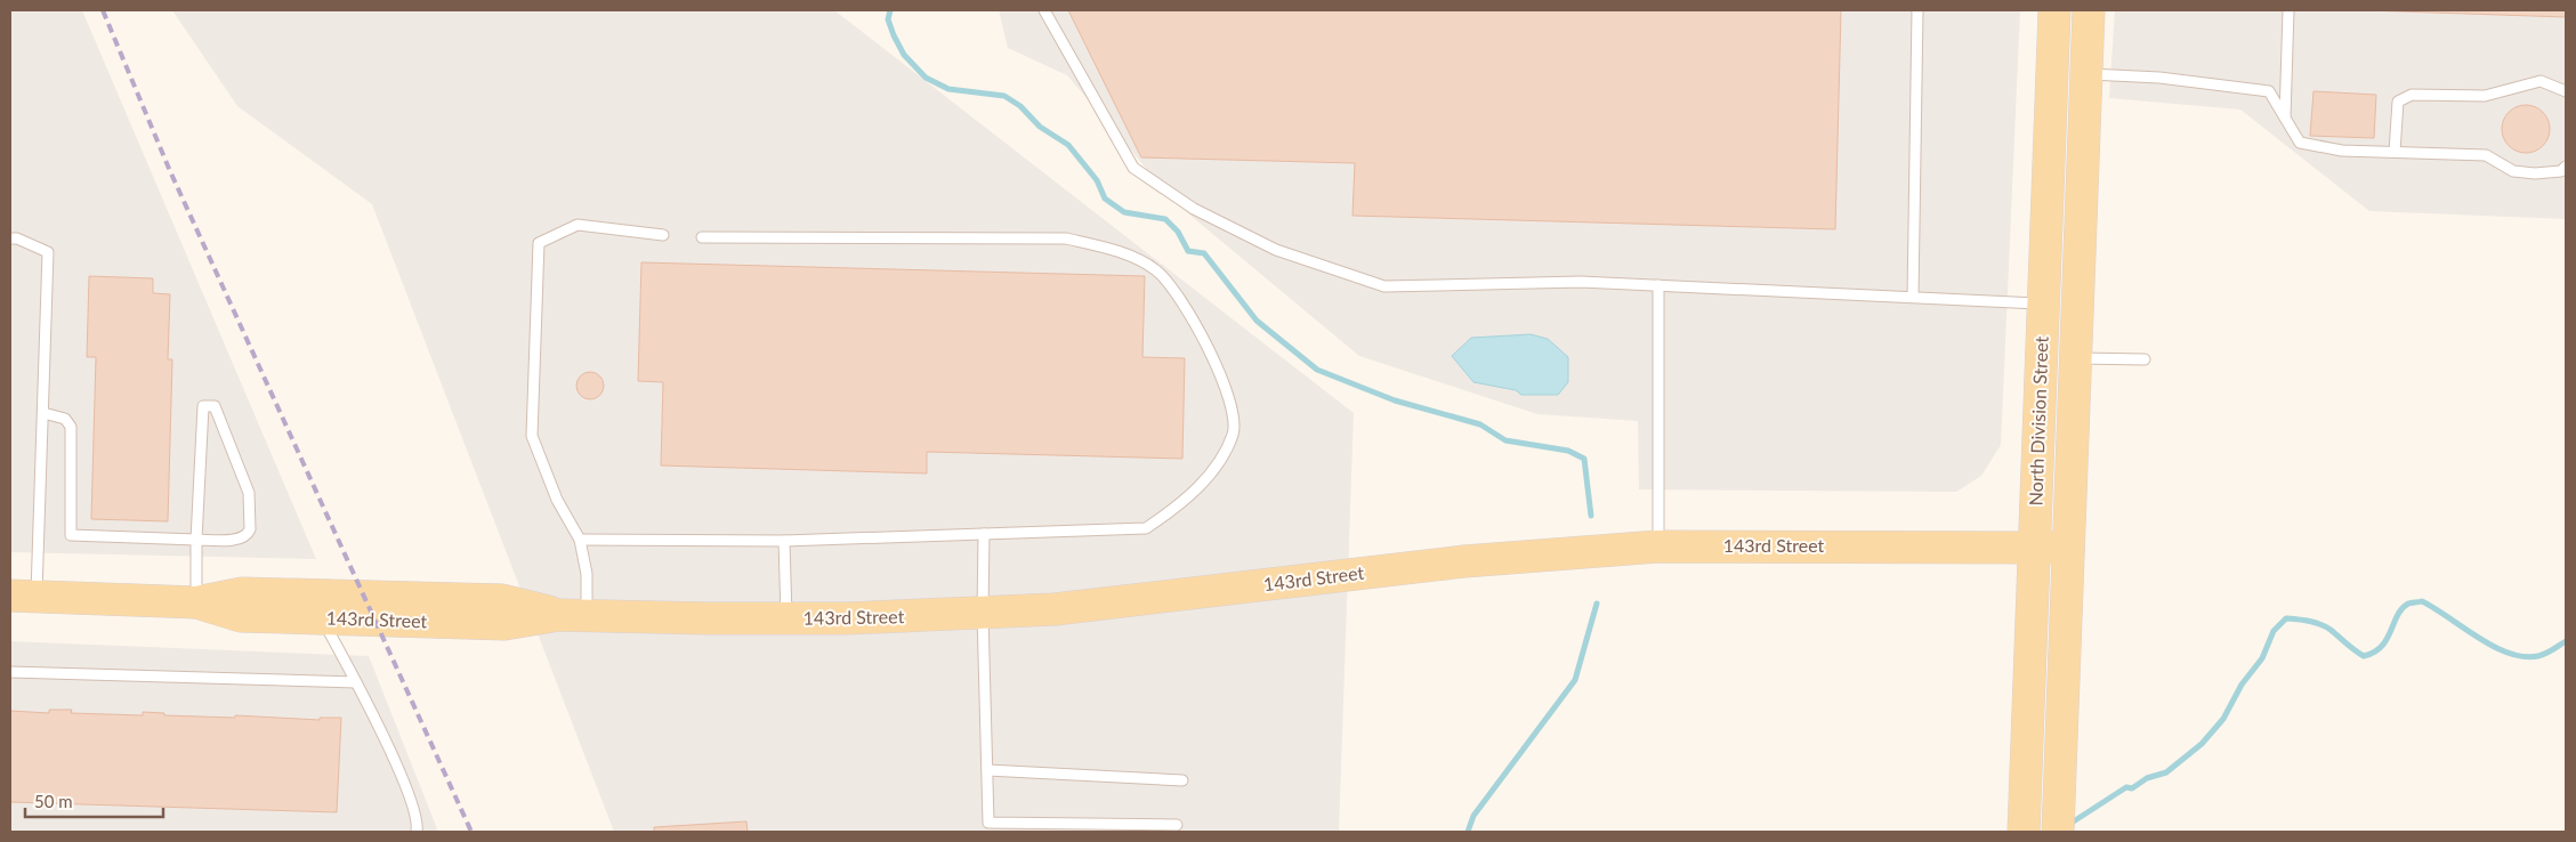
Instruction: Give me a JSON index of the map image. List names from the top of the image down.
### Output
{
  "streets": {
    "main road": ["North Division Street", "143rd Street"]
  },
  "crossings": [
    ["North Division Street", "143rd Street"]
  ],
  "scale_bar": "50 m"
}
